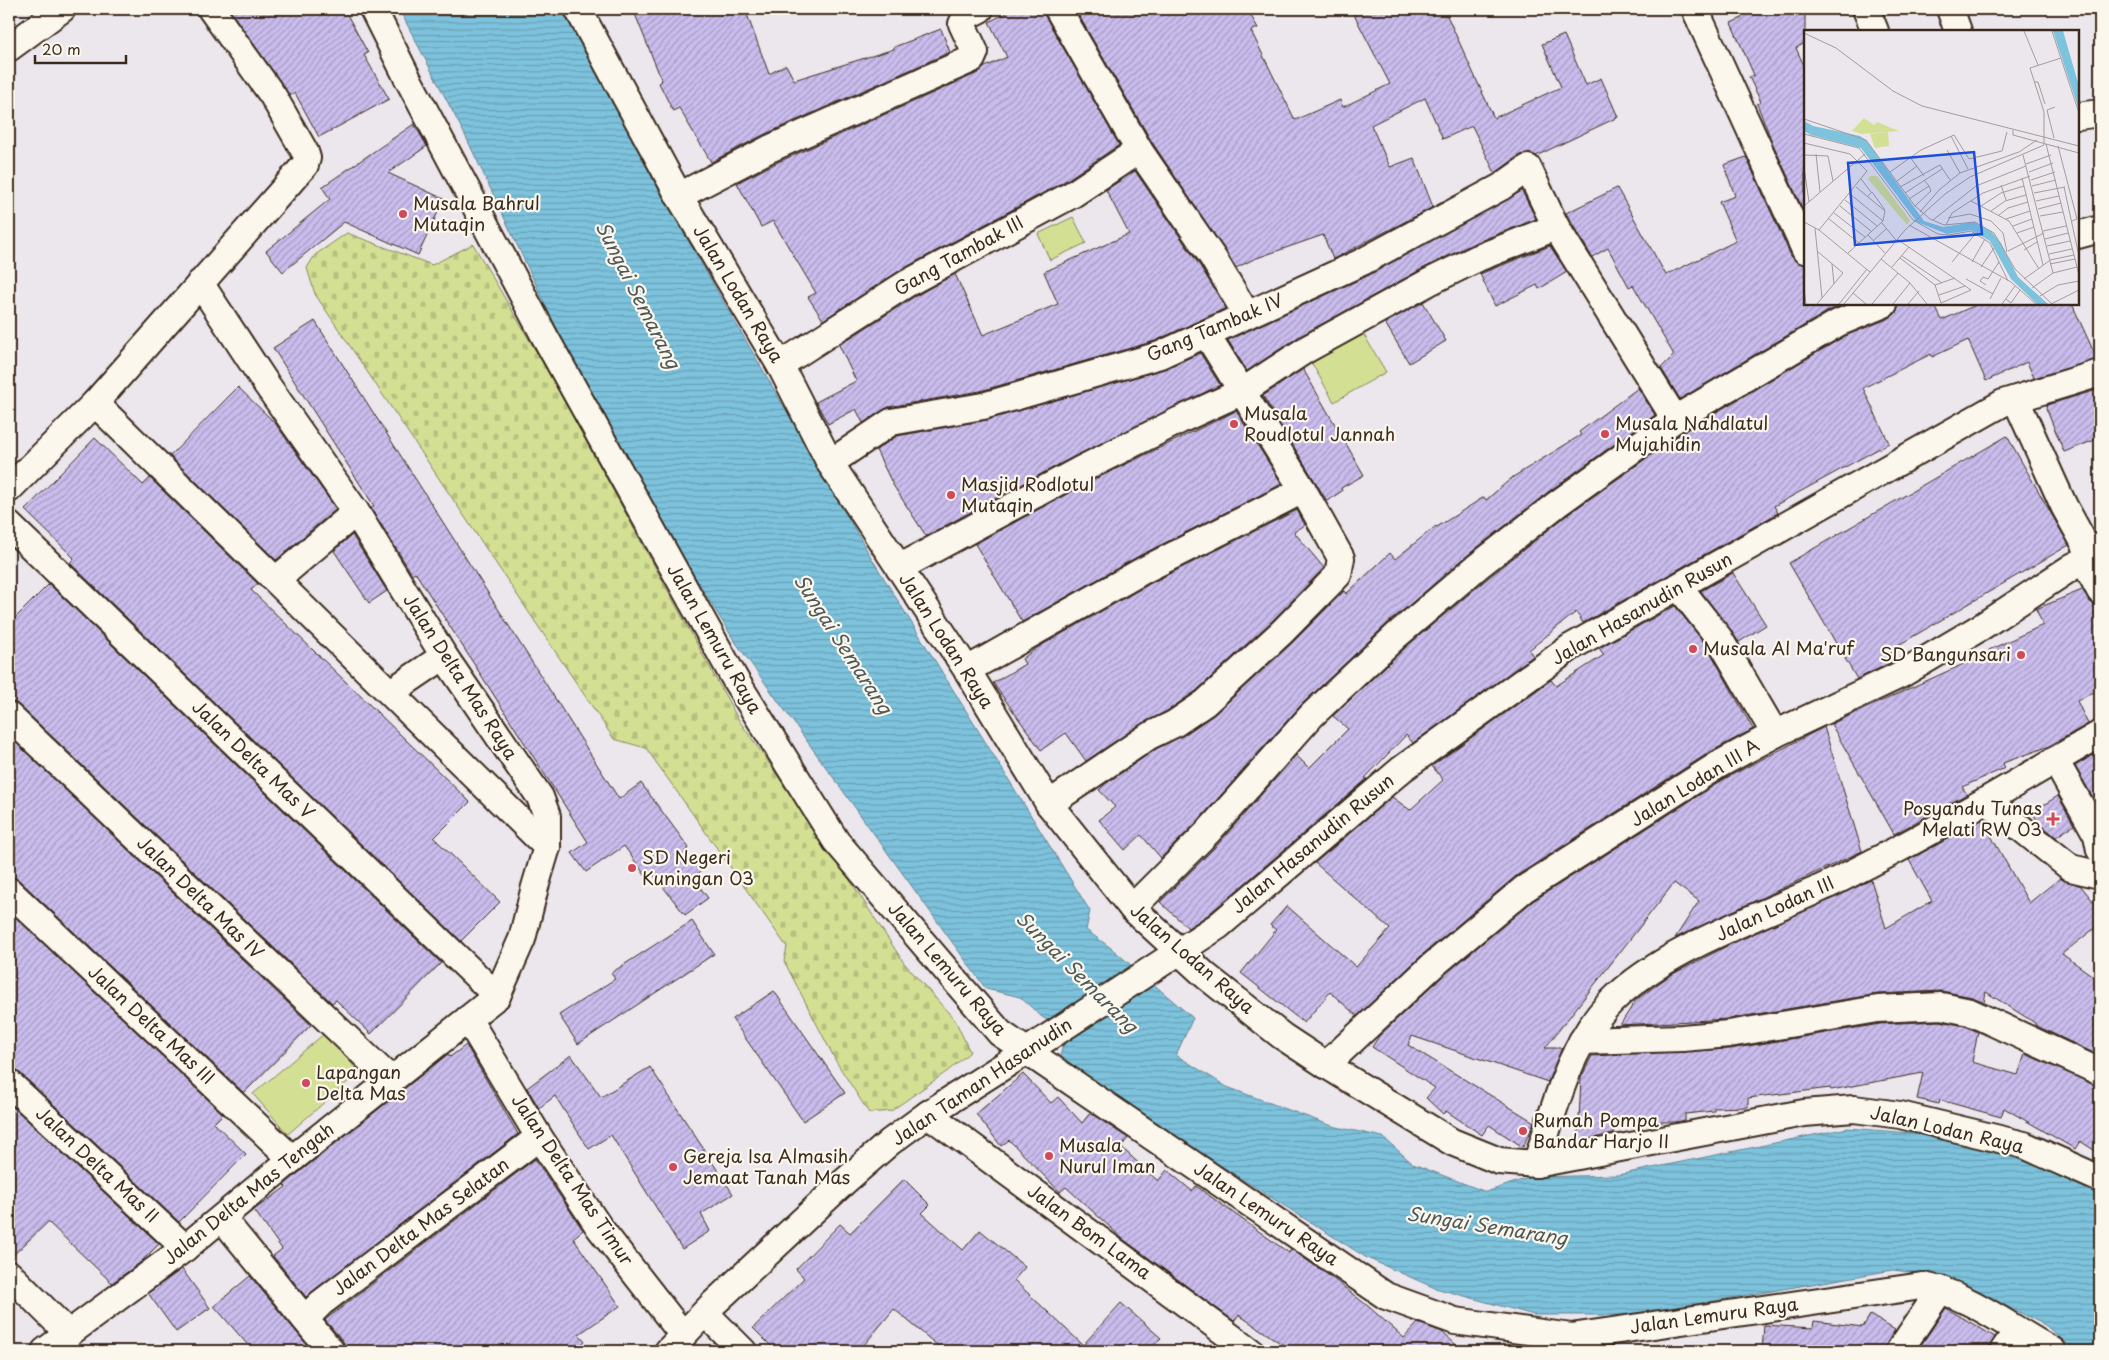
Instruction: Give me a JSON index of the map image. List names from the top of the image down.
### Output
{
  "streets": {
    "street": [
      "Gang Tambak III",
      "Jalan Lodan Raya",
      "Gang Tambak IV",
      "Jalan Hasanudin Rusun",
      "Jalan Lemuru Raya",
      "Jalan Delta Mas Raya",
      "Jalan Delta Mas V",
      "Jalan Lodan III A",
      "Jalan Delta Mas IV",
      "Jalan Lodan III",
      "Jalan Delta Mas III",
      "Jalan Taman Hasanudin",
      "Jalan Delta Mas II",
      "Jalan Delta Mas Timur",
      "Jalan Delta Mas Tengah",
      "Jalan Delta Mas Selatan",
      "Jalan Bom Lama"
    ]
  },
  "crossings": [
    ["Gang Tambak III", "Jalan Lodan Raya"],
    ["Jalan Lodan Raya", "Gang Tambak IV"],
    ["Jalan Lodan Raya", "Jalan Hasanudin Rusun"],
    ["Jalan Lodan Raya", "Jalan Lodan III A"],
    ["Jalan Lodan Raya", "Jalan Lodan III"],
    ["Jalan Lodan Raya", "Jalan Taman Hasanudin"],
    ["Jalan Hasanudin Rusun", "Jalan Taman Hasanudin"],
    ["Jalan Lemuru Raya", "Jalan Taman Hasanudin"],
    ["Jalan Delta Mas Raya", "Jalan Delta Mas V"],
    ["Jalan Delta Mas Raya", "Jalan Delta Mas Tengah"],
    ["Jalan Delta Mas V", "Jalan Delta Mas Tengah"],
    ["Jalan Delta Mas IV", "Jalan Delta Mas Tengah"],
    ["Jalan Delta Mas III", "Jalan Delta Mas Tengah"],
    ["Jalan Taman Hasanudin", "Jalan Delta Mas Timur"],
    ["Jalan Taman Hasanudin", "Jalan Bom Lama"],
    ["Jalan Delta Mas II", "Jalan Delta Mas Tengah"],
    ["Jalan Delta Mas Timur", "Jalan Delta Mas Tengah"],
    ["Jalan Delta Mas Timur", "Jalan Delta Mas Selatan"]
  ],
  "water": ["Sungai Semarang"],
  "places": {
    "other": [
      "Musala Bahrul Mutaqin",
      "Musala Roudlotul Jannah",
      "Musala Nahdlatul Mujahidin",
      "Masjid Rodlotul Mutaqin",
      "Musala Al Ma'ruf",
      "SD Bangunsari",
      "SD Negeri Kuningan 03",
      "Lapangan Delta Mas",
      "Rumah Pompa Bandar Harjo II",
      "Musala Nurul Iman",
      "Gereja Isa Almasih Jemaat Tanah Mas"
    ],
    "health": ["Posyandu Tunas Melati RW 03"]
  },
  "scale_bar": "20 m"
}
